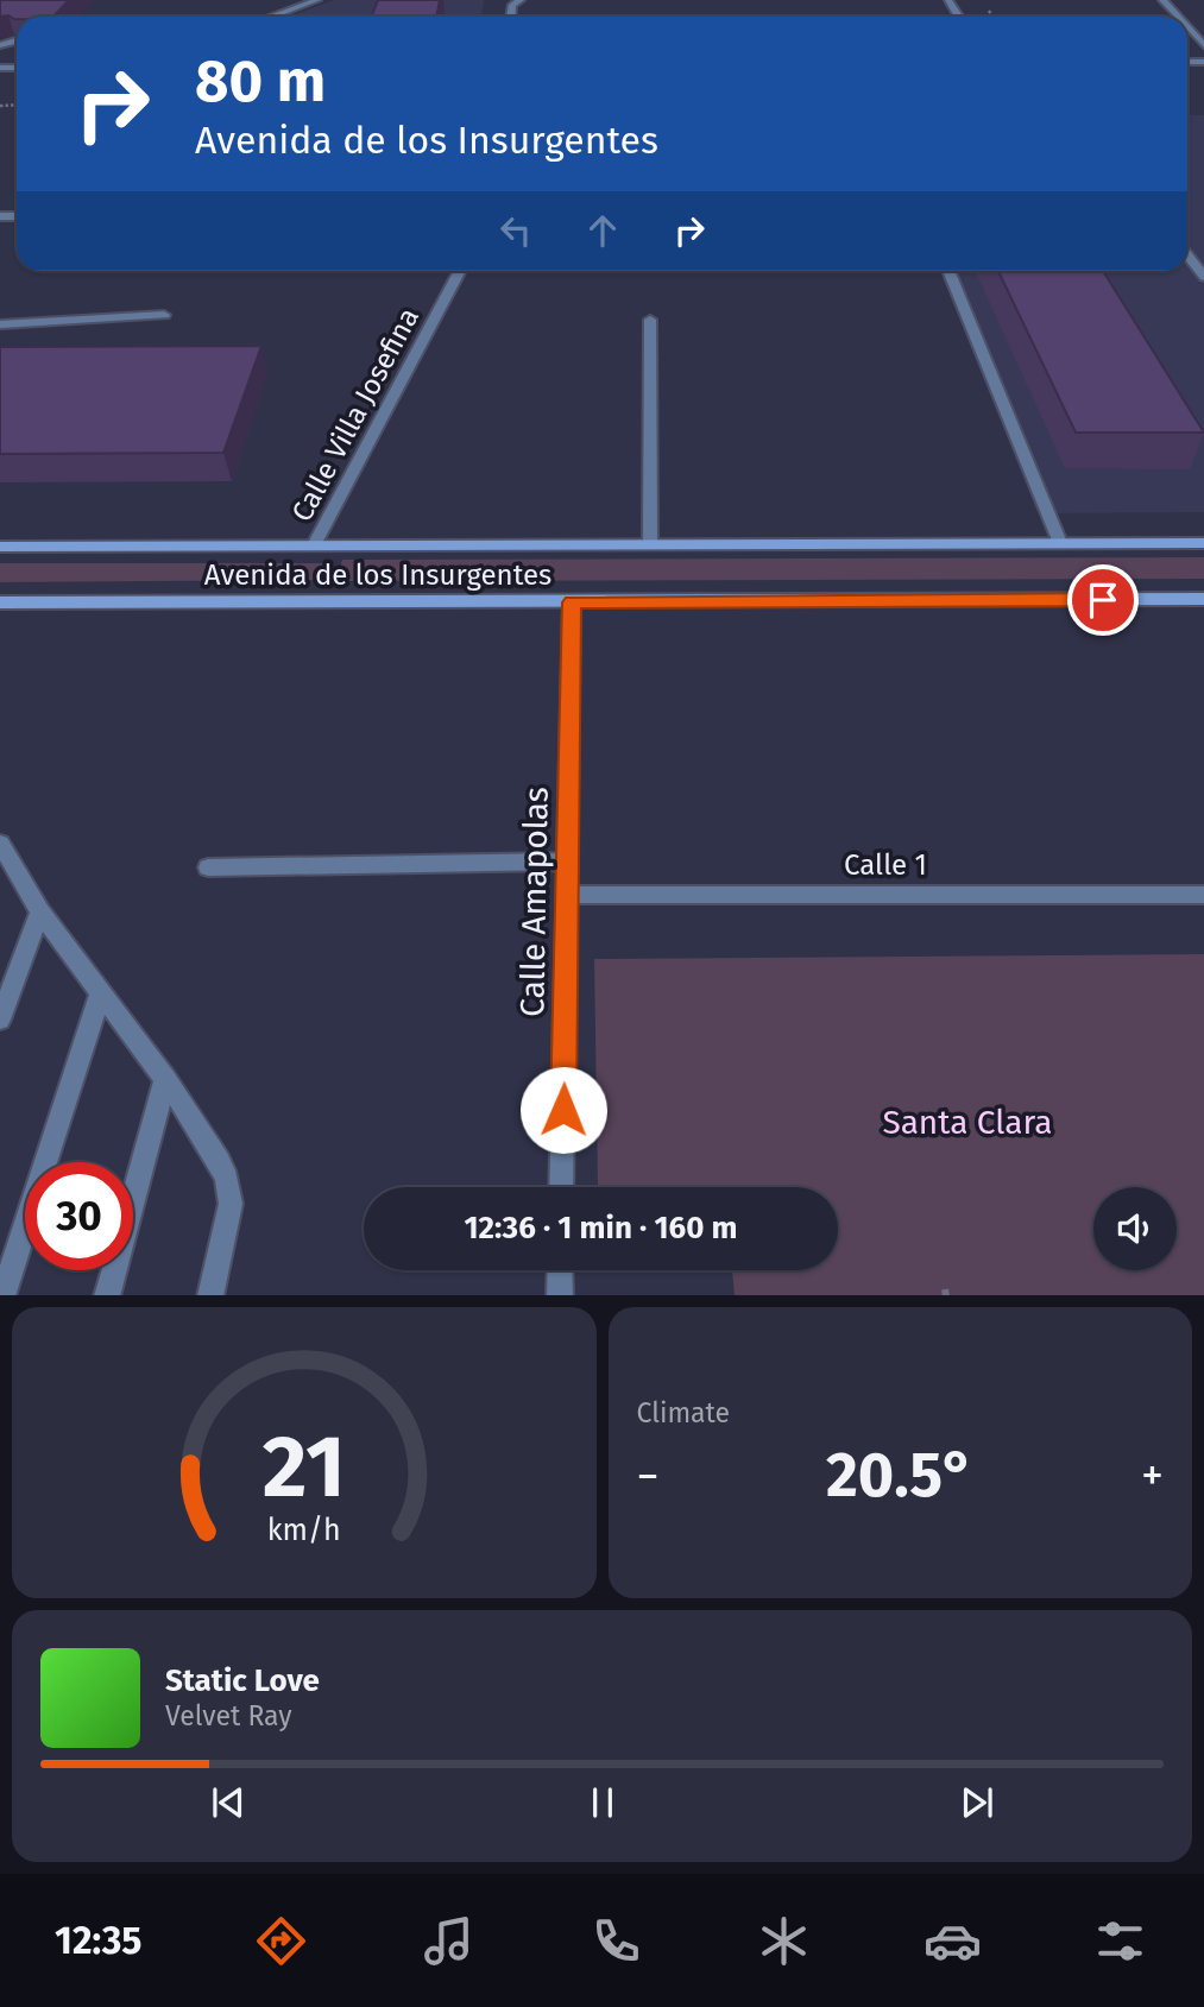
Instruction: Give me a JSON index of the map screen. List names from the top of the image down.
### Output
{
  "streets": {
    "main road": ["Avenida de los Insurgentes"],
    "street": ["Calle Villa Josefina", "Calle 1", "Calle Amapolas"]
  },
  "crossings": [
    ["Calle Villa Josefina", "Avenida de los Insurgentes"],
    ["Avenida de los Insurgentes", "Calle Amapolas"],
    ["Calle 1", "Calle Amapolas"]
  ],
  "parks": ["Santa Clara"],
  "page": {
    "turn": ["80 m", "Avenida de los Insurgentes"],
    "limit": "30",
    "trip": "12:36 · 1 min · 160 m",
    "tile": "Climate",
    "heat": ["−", "20.5°", "+"],
    "song": ["Static Love", "Velvet Ray"],
    "tabs": "12:35",
    "gauge": ["21", "km/h"]
  }
}
